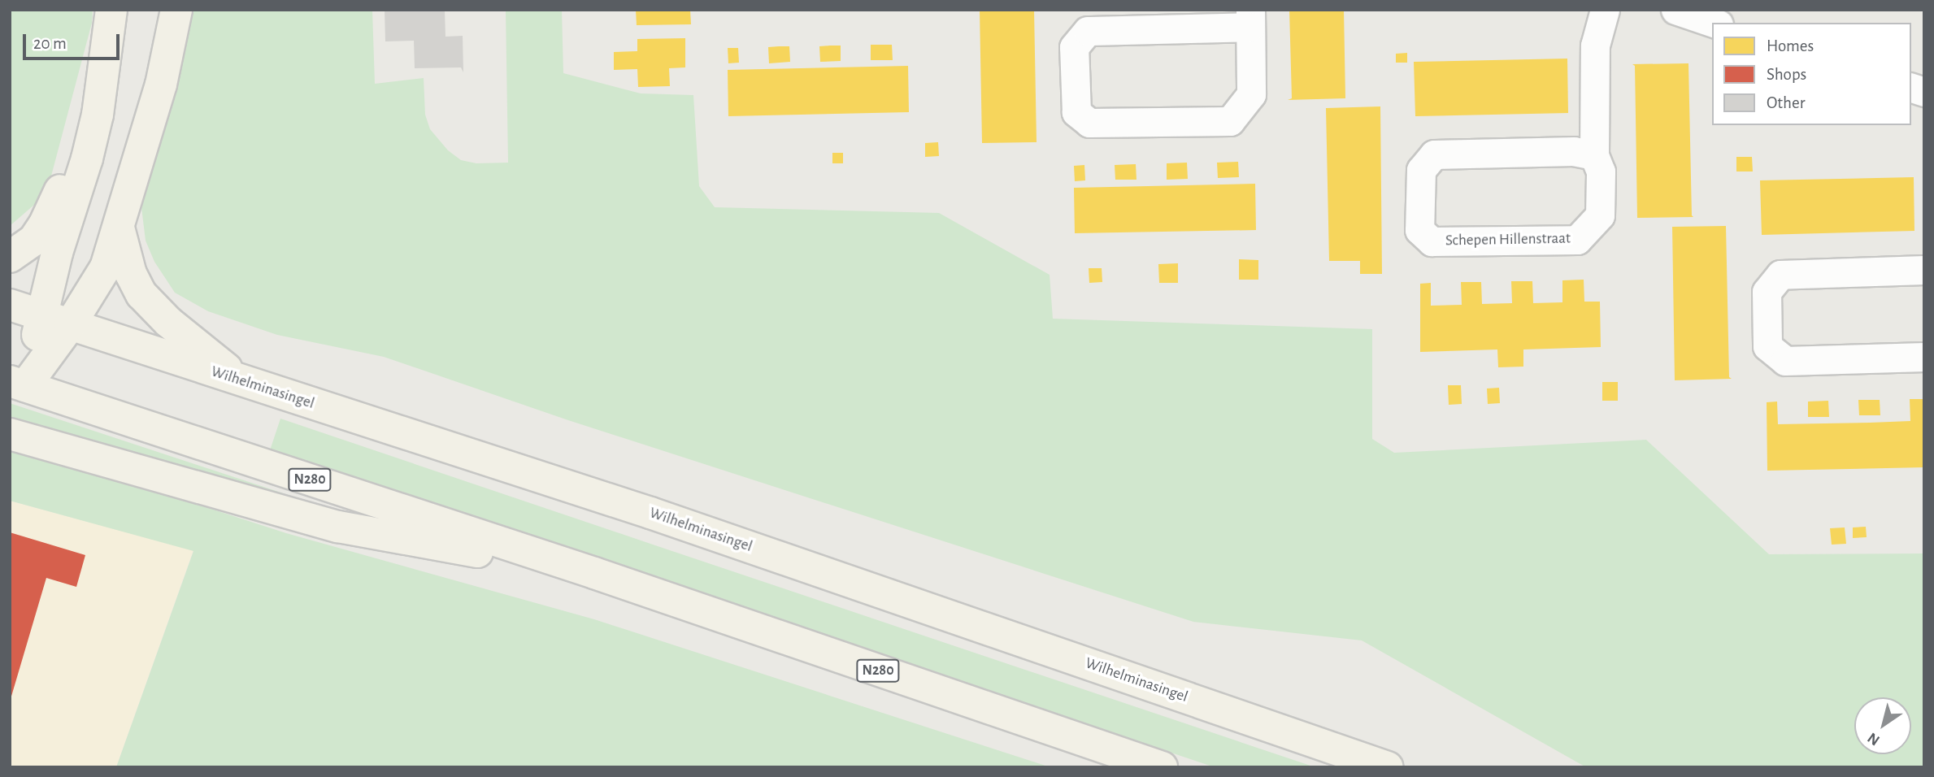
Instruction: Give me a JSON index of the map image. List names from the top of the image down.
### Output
{
  "streets": {
    "main road": ["Wilhelminasingel", "N280"],
    "street": ["Schepen Hillenstraat"]
  },
  "legend": ["Homes", "Shops", "Other"],
  "scale_bar": "20 m",
  "north": "bottom left"
}
